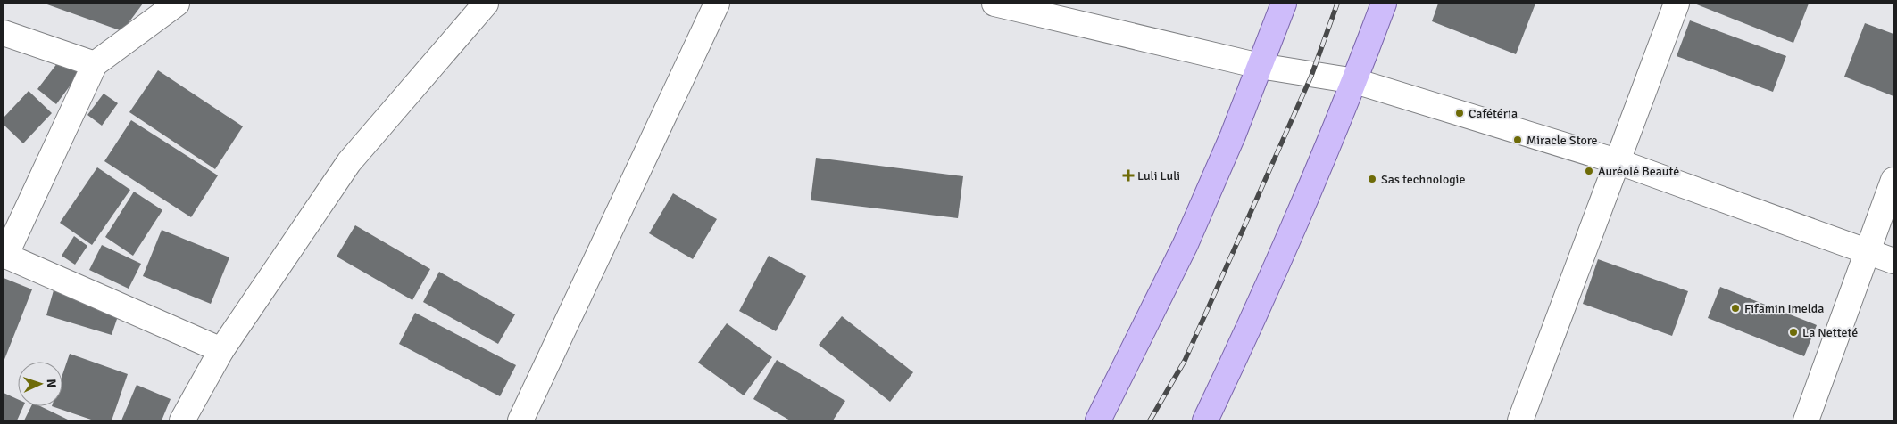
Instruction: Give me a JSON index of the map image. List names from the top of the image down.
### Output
{
  "places": {
    "other": [
      "Cafétéria",
      "Miracle Store",
      "Auréolé Beauté",
      "Sas technologie",
      "Fifamin Imelda",
      "La Netteté"
    ],
    "health": ["Luli Luli"]
  },
  "north": "right"
}
